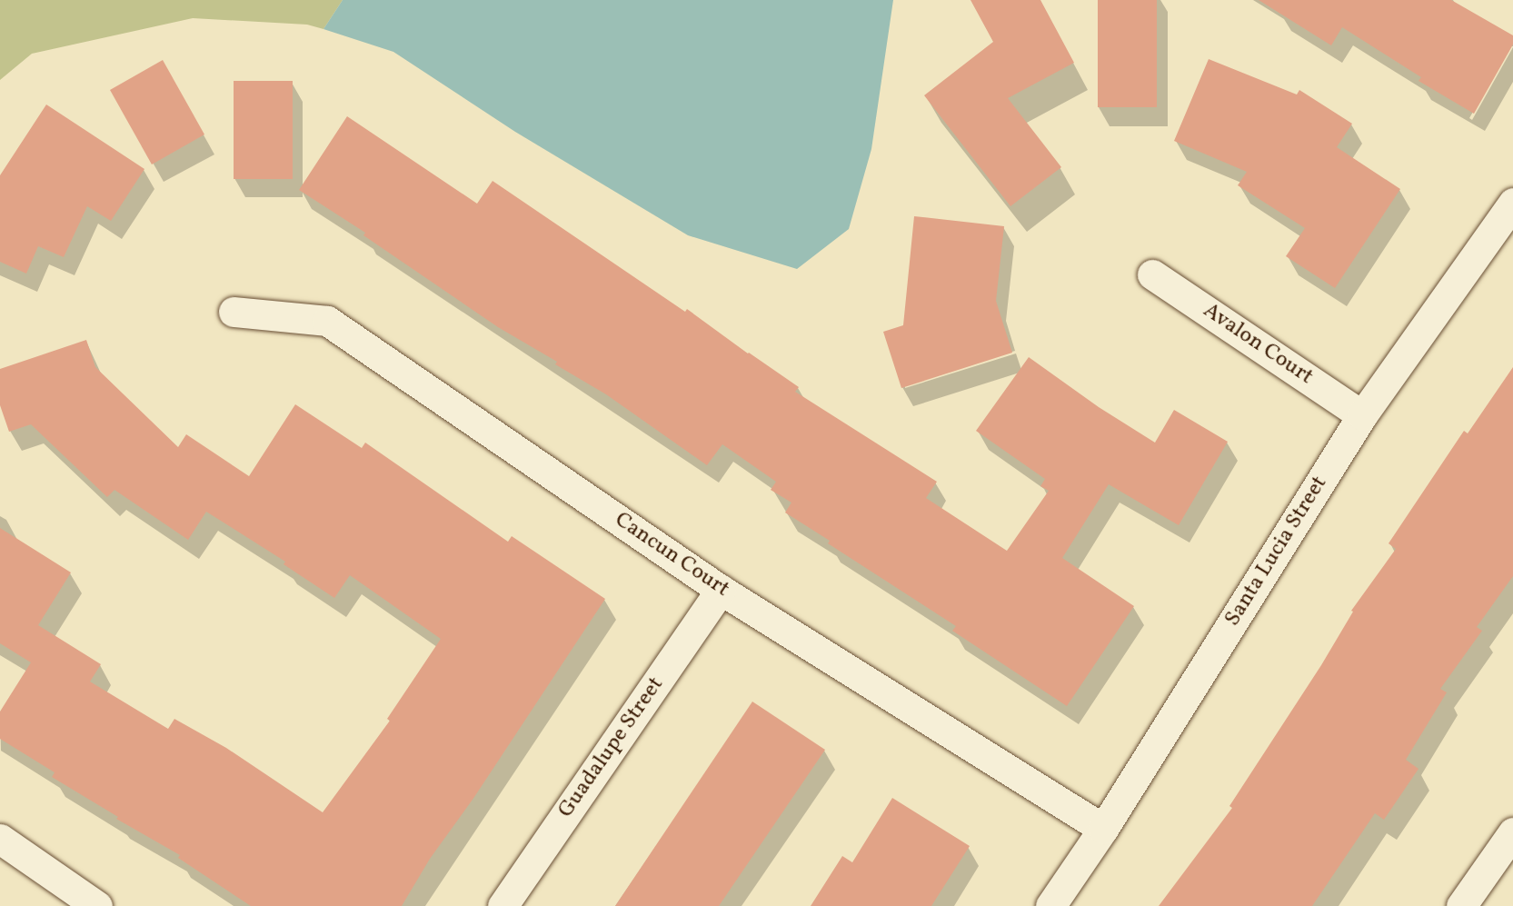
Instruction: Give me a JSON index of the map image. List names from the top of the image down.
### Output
{
  "streets": {
    "street": [
      "Avalon Court",
      "Santa Lucia Street",
      "Cancun Court",
      "Guadalupe Street"
    ]
  },
  "crossings": [
    ["Avalon Court", "Santa Lucia Street"],
    ["Santa Lucia Street", "Cancun Court"],
    ["Cancun Court", "Guadalupe Street"]
  ]
}
